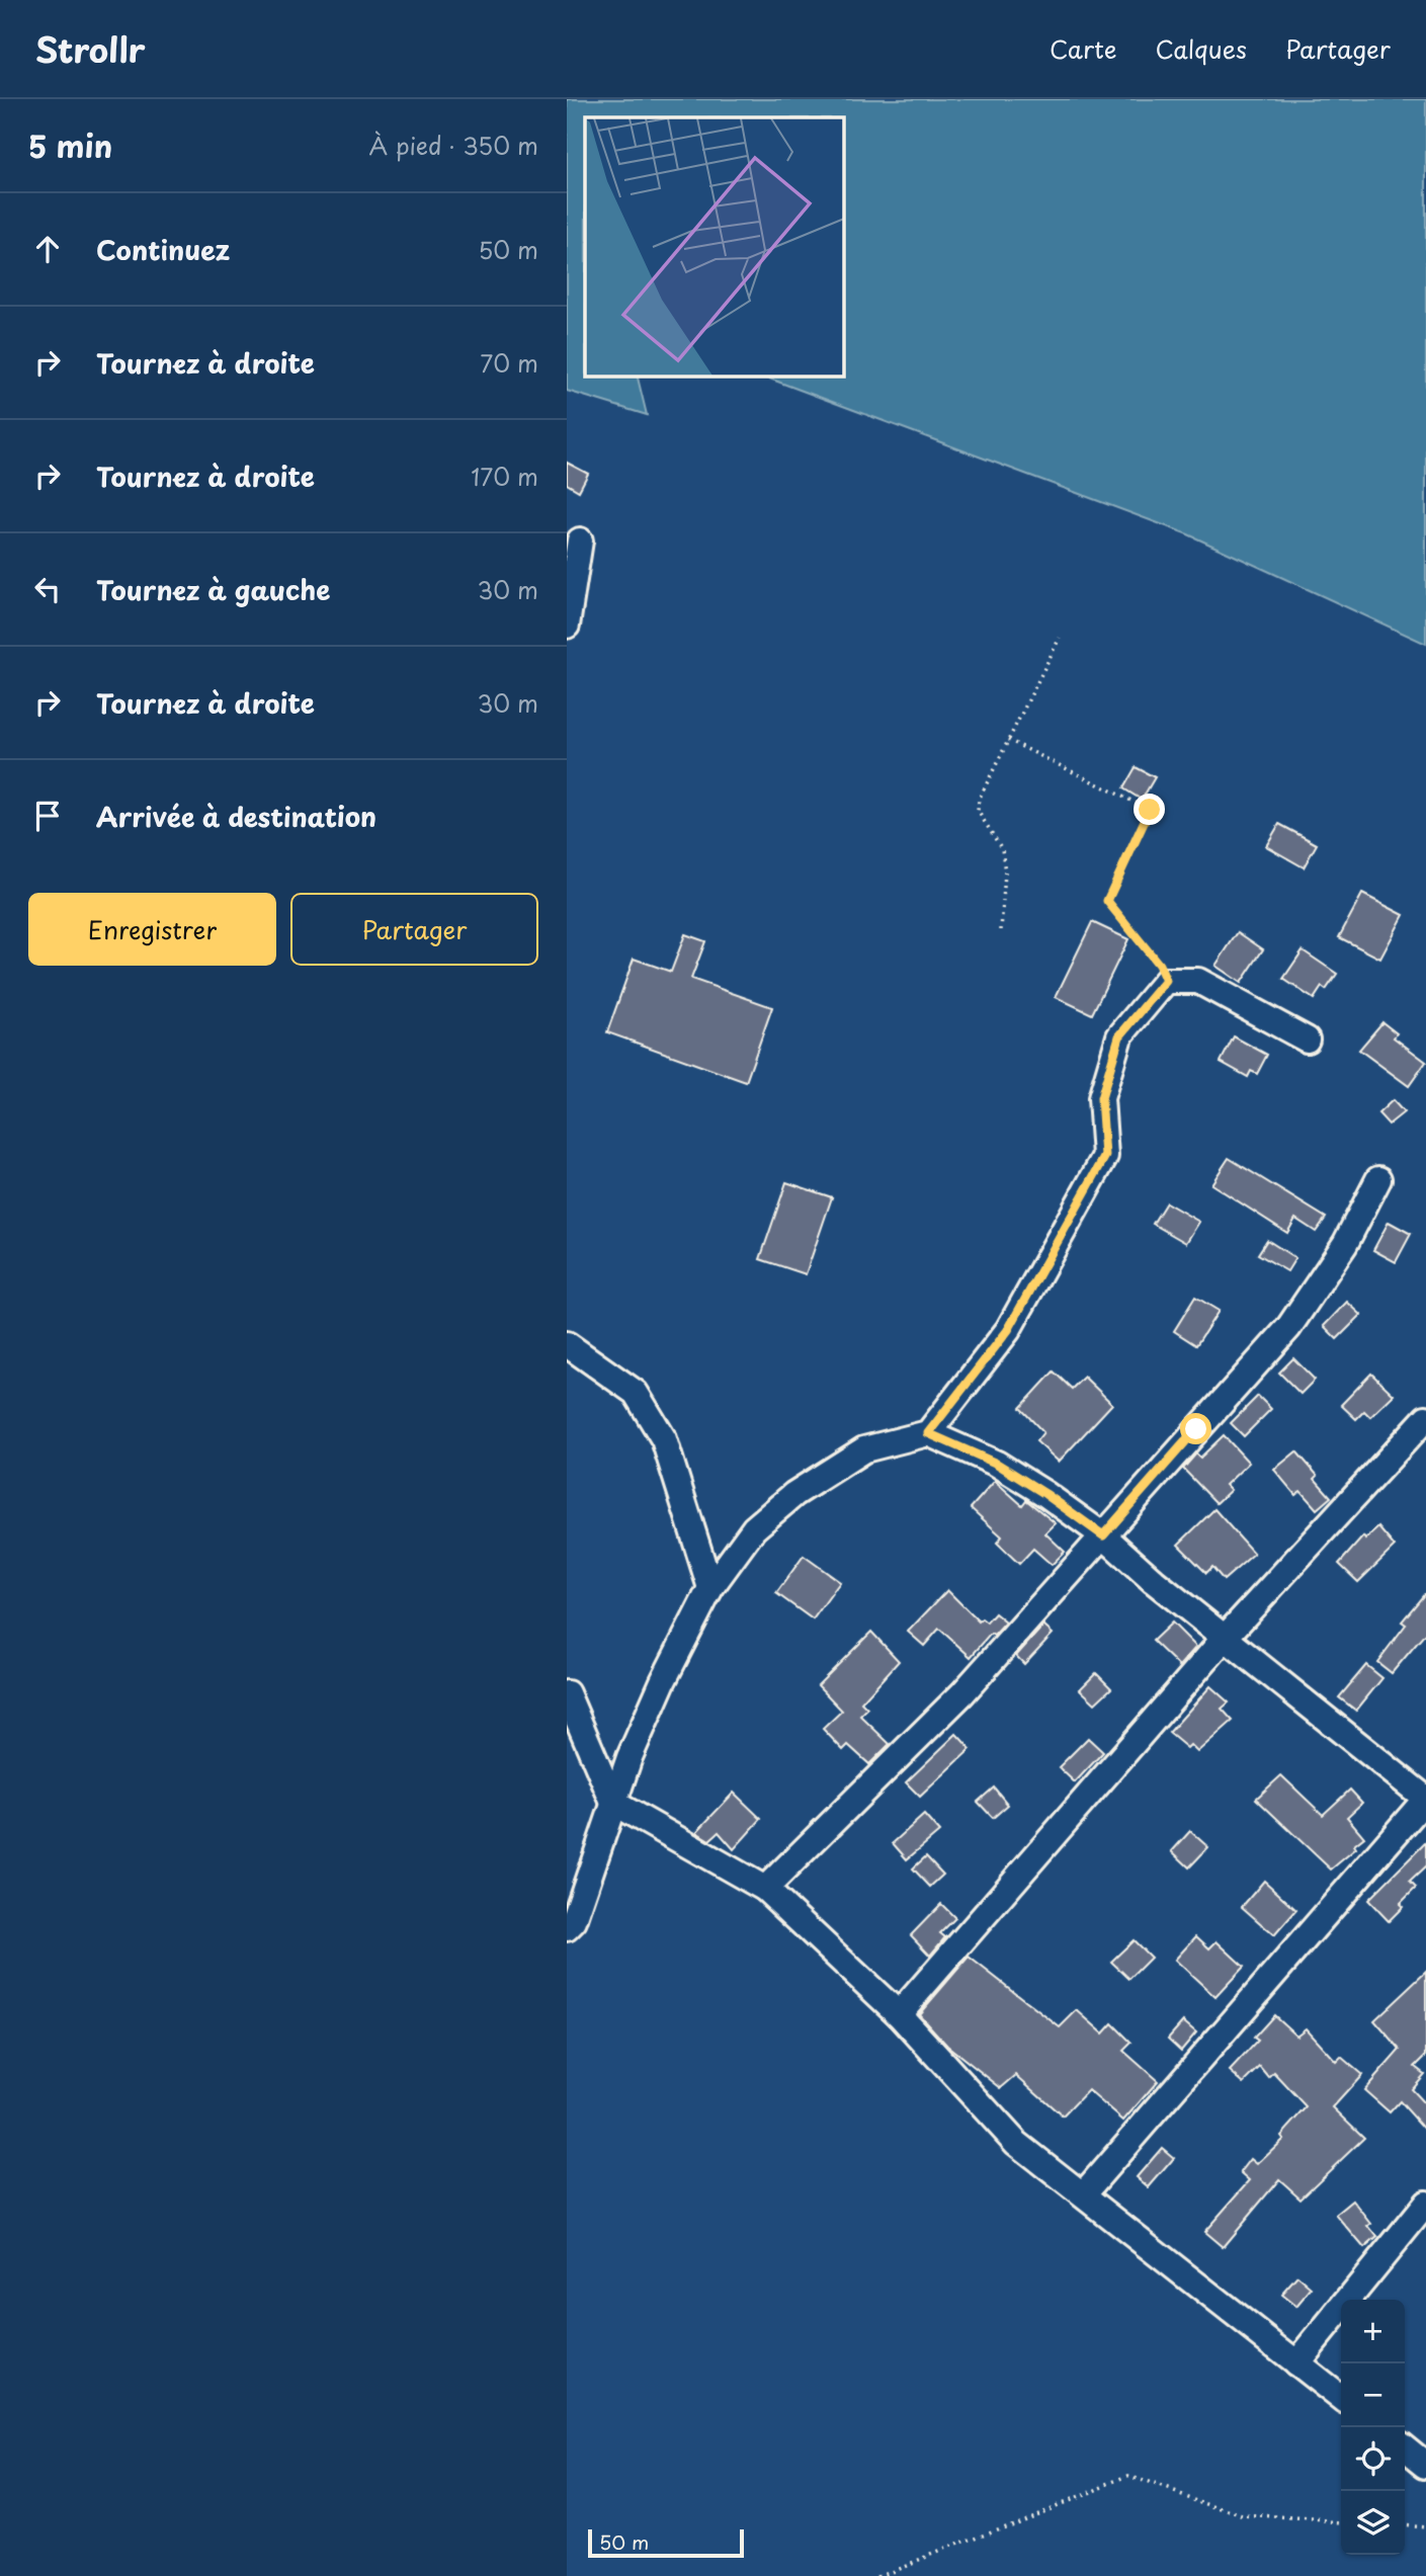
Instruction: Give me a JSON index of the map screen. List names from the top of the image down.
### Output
{
  "scale_bar": "50 m",
  "page": {
    "header": "Strollr",
    "nav": ["Carte", "Calques", "Partager"],
    "heading": ["5 min", "À pied · 350 m"],
    "list": [
      ["Continuez", "50 m"],
      ["Tournez à droite", "70 m"],
      ["Tournez à droite", "170 m"],
      ["Tournez à gauche", "30 m"],
      ["Tournez à droite", "30 m"],
      "Arrivée à destination"
    ],
    "buttons": ["Enregistrer", "Partager"],
    "map_buttons": ["+", "−"],
    "scale": "50 m"
  }
}
